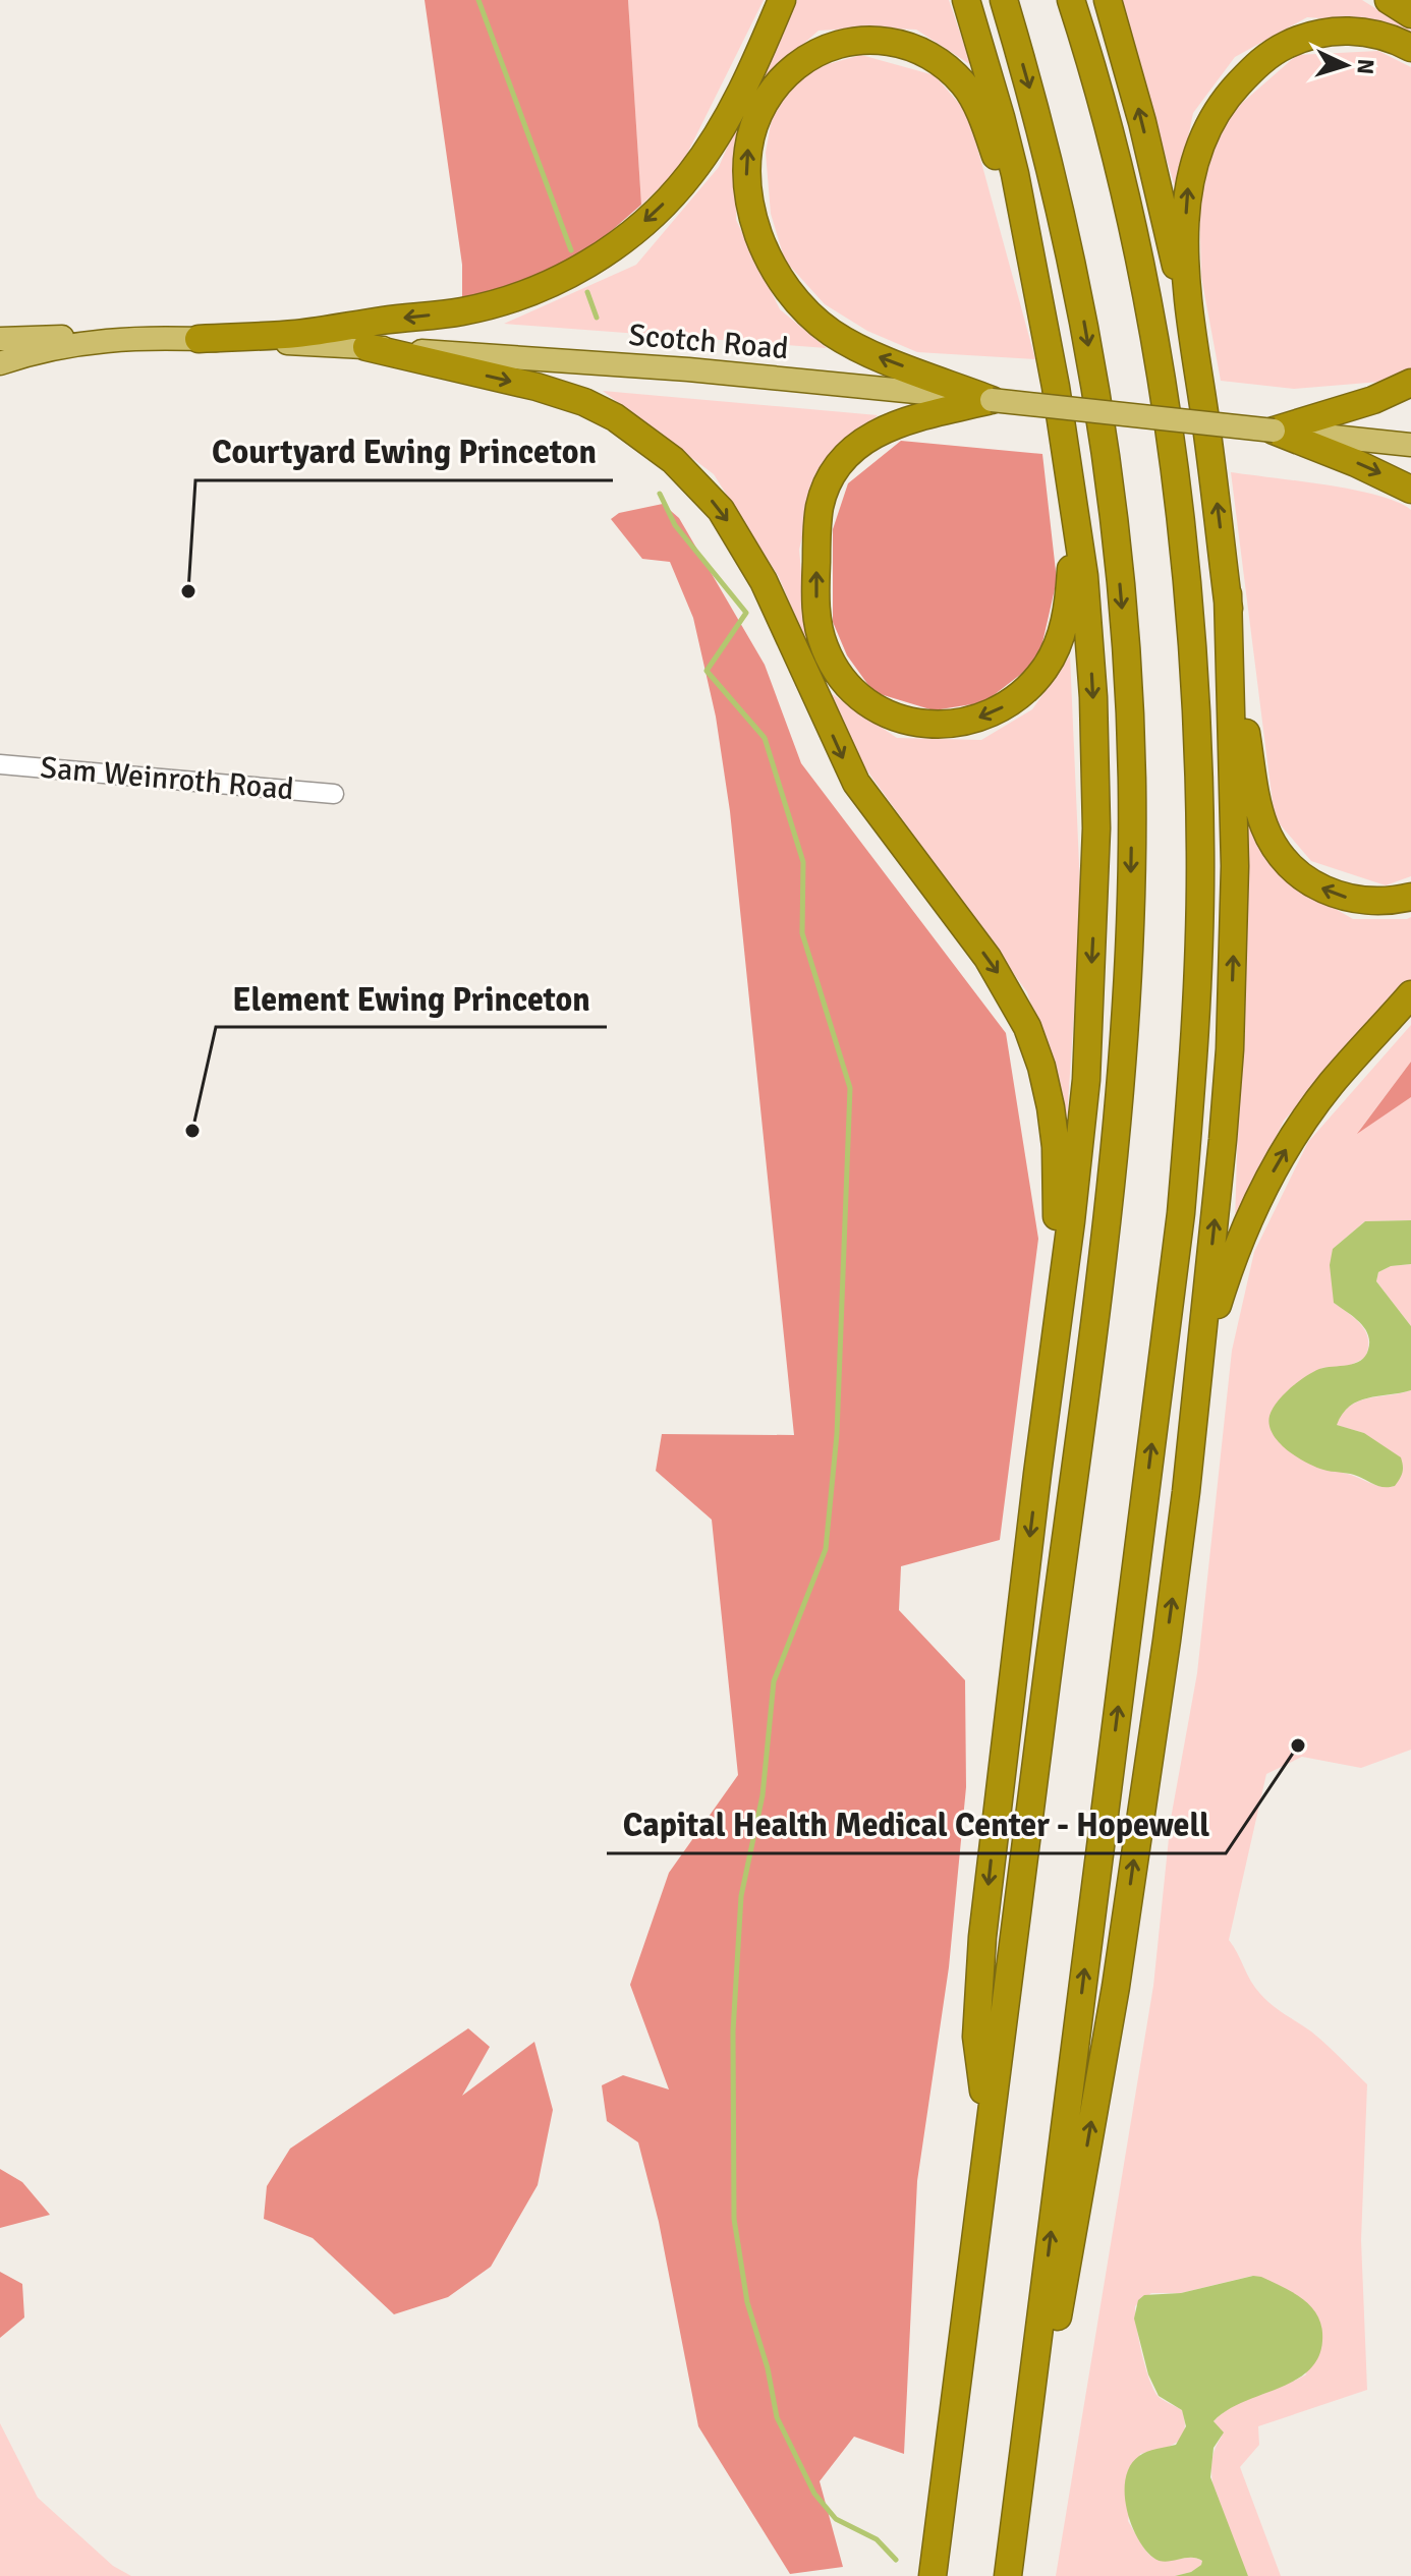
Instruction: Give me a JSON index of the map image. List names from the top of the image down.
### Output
{
  "streets": {
    "main road": ["Scotch Road"],
    "street": ["Sam Weinroth Road"]
  },
  "places": ["Courtyard Ewing Princeton", "Element Ewing Princeton", "Capital Health Medical Center - Hopewell"],
  "north": "right"
}
